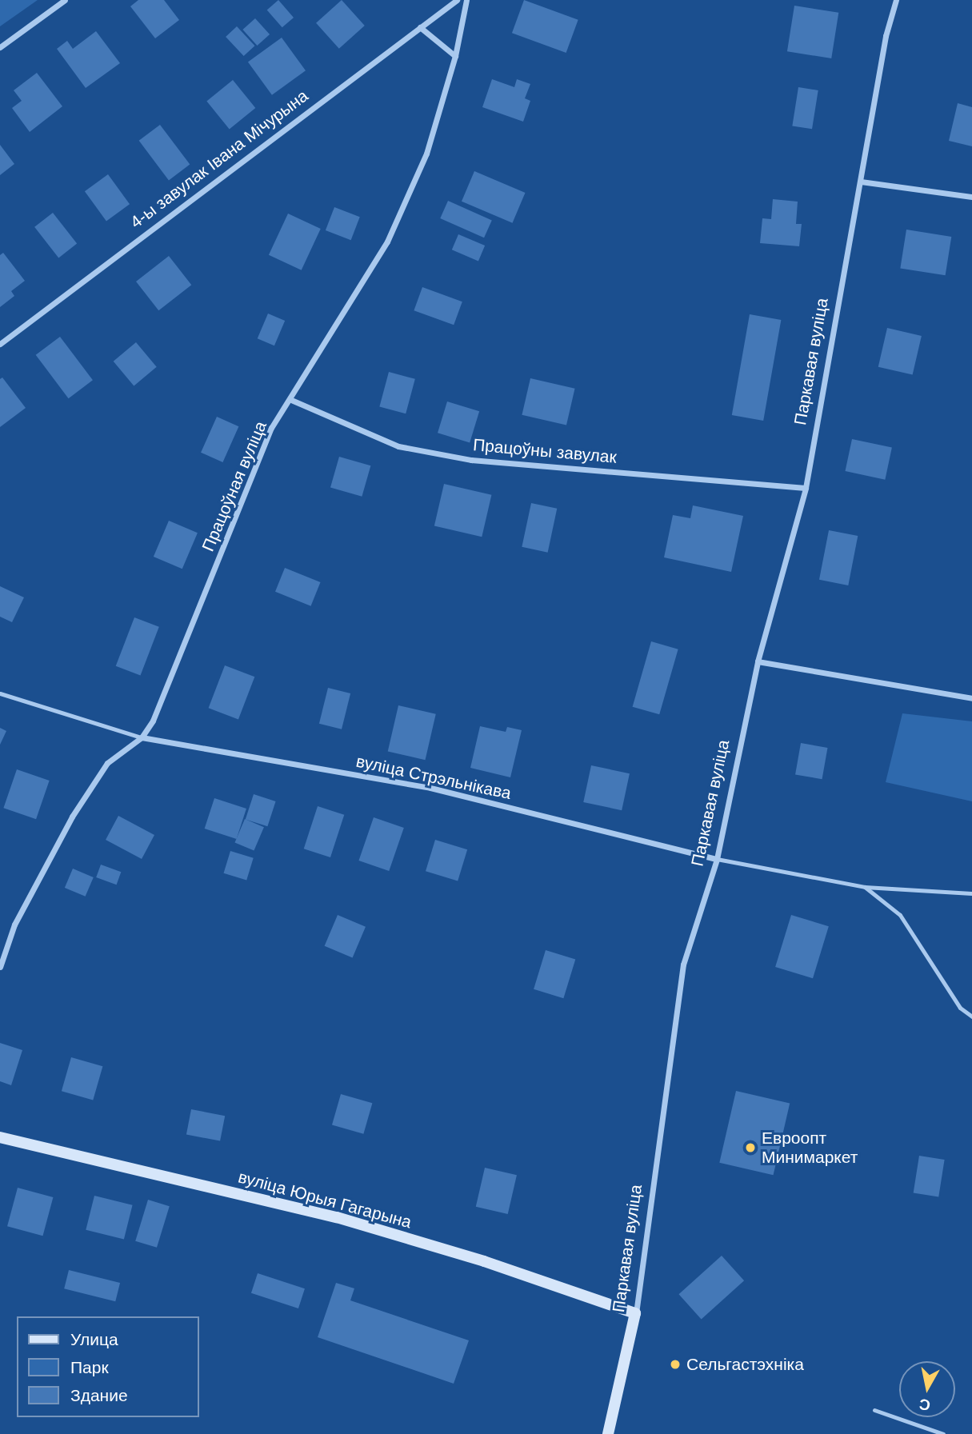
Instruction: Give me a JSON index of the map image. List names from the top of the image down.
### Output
{
  "streets": {
    "street": [
      "4-ы завулак Івана Мічурына",
      "Паркавая вуліца",
      "Працоўны завулак",
      "Працоўная вуліца",
      "вуліца Стрэльнікава",
      "вуліца Юрыя Гагарына"
    ]
  },
  "crossings": [
    ["Паркавая вуліца", "Працоўны завулак"],
    ["Паркавая вуліца", "вуліца Стрэльнікава"],
    ["Паркавая вуліца", "вуліца Юрыя Гагарына"],
    ["Працоўны завулак", "Працоўная вуліца"],
    ["Працоўная вуліца", "вуліца Стрэльнікава"]
  ],
  "places": ["Евроопт Минимаркет", "Сельгастэхніка"],
  "legend": ["Улица", "Парк", "Здание"],
  "north": "bottom"
}
